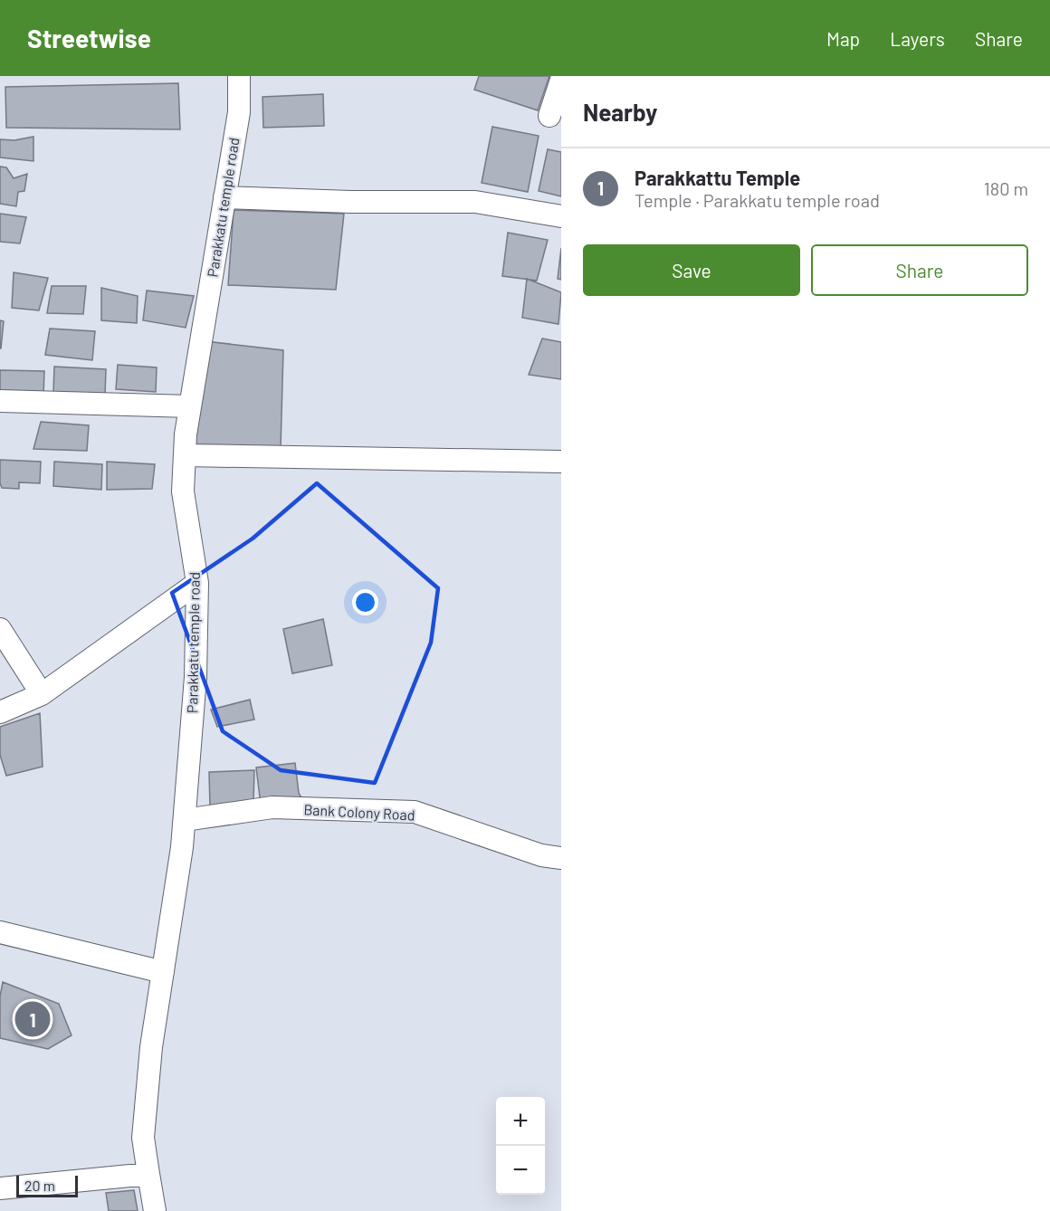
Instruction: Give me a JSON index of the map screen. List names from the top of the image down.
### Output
{
  "streets": {
    "street": ["Parakkatu temple road", "Bank Colony Road"]
  },
  "crossings": [
    ["Parakkatu temple road", "Bank Colony Road"]
  ],
  "scale_bar": "20 m",
  "page": {
    "header": "Streetwise",
    "nav": ["Map", "Layers", "Share"],
    "heading": "Nearby",
    "list": [
      {
        "mark": "1",
        "name": "Parakkattu Temple",
        "note": "Temple · Parakkatu temple road",
        "value": "180 m"
      }
    ],
    "buttons": ["Save", "Share"],
    "pins": "1",
    "map_buttons": ["+", "−"],
    "scale": "20 m"
  }
}
